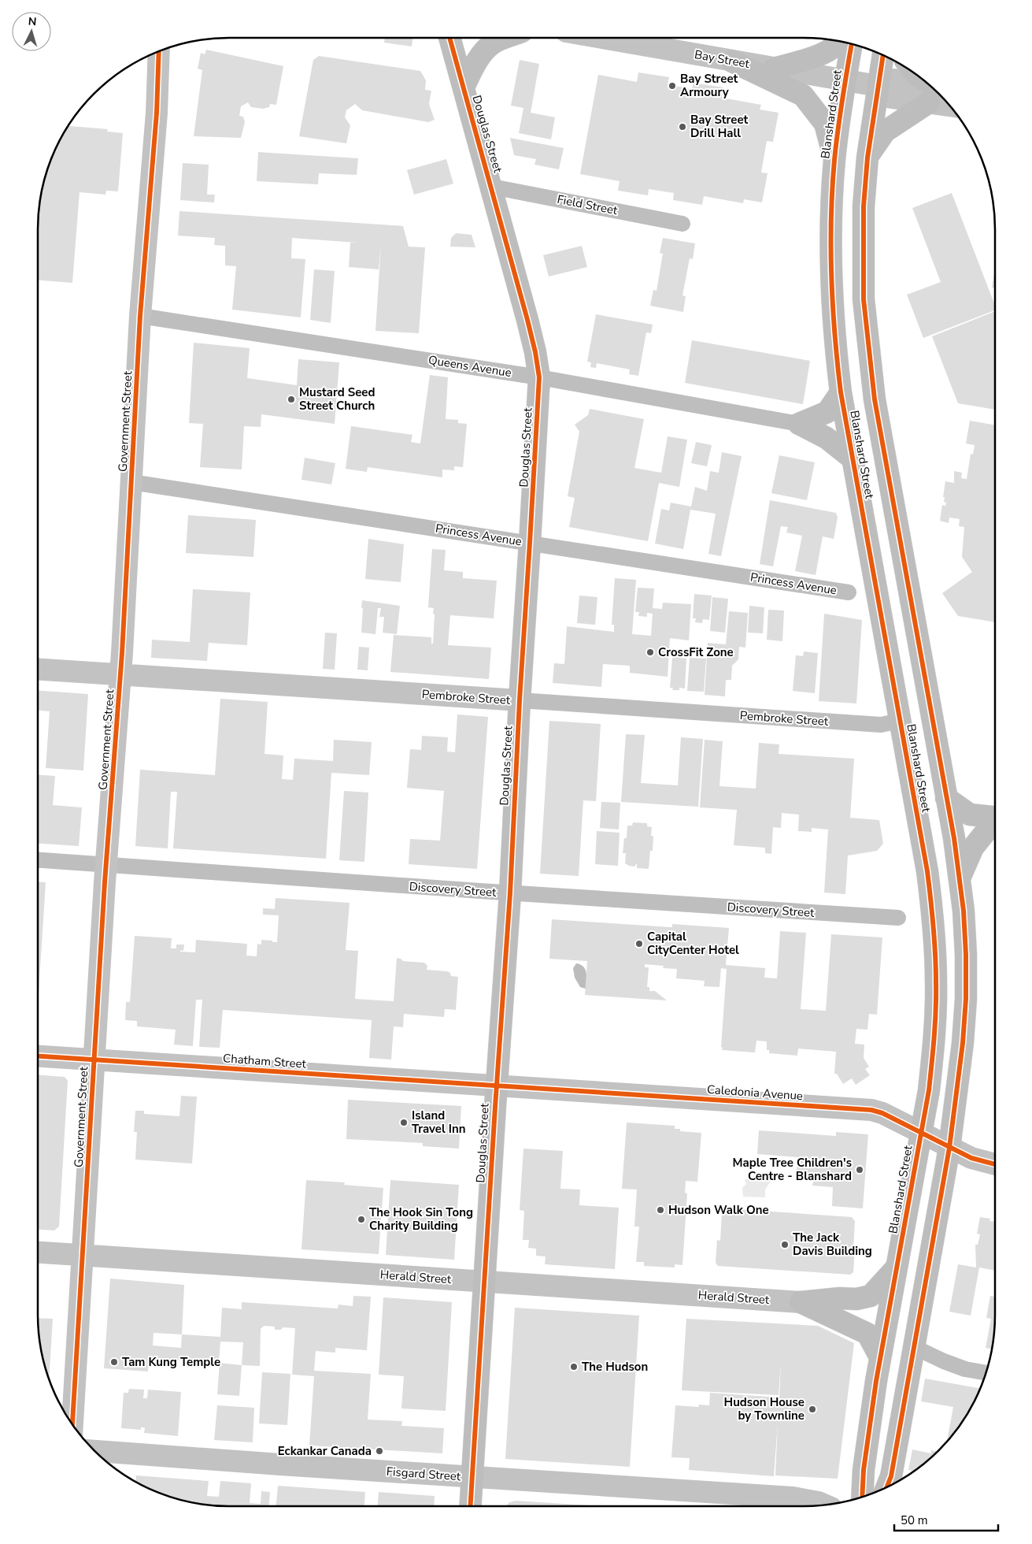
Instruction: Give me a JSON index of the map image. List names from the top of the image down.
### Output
{
  "streets": {
    "main road": ["Blanshard Street", "Douglas Street"],
    "street": [
      "Bay Street",
      "Field Street",
      "Queens Avenue",
      "Government Street",
      "Princess Avenue",
      "Pembroke Street",
      "Discovery Street",
      "Chatham Street",
      "Caledonia Avenue",
      "Herald Street",
      "Fisgard Street"
    ]
  },
  "crossings": [
    ["Bay Street", "Blanshard Street"],
    ["Blanshard Street", "Pembroke Street"],
    ["Blanshard Street", "Caledonia Avenue"],
    ["Douglas Street", "Field Street"],
    ["Douglas Street", "Queens Avenue"],
    ["Douglas Street", "Princess Avenue"],
    ["Douglas Street", "Pembroke Street"],
    ["Douglas Street", "Discovery Street"],
    ["Douglas Street", "Chatham Street"],
    ["Douglas Street", "Caledonia Avenue"],
    ["Douglas Street", "Herald Street"],
    ["Douglas Street", "Fisgard Street"],
    ["Queens Avenue", "Government Street"],
    ["Government Street", "Princess Avenue"],
    ["Government Street", "Pembroke Street"],
    ["Government Street", "Discovery Street"],
    ["Government Street", "Chatham Street"],
    ["Government Street", "Herald Street"],
    ["Chatham Street", "Caledonia Avenue"]
  ],
  "places": [
    "Bay Street Armoury",
    "Bay Street Drill Hall",
    "Mustard Seed Street Church",
    "CrossFit Zone",
    "Capital CityCenter Hotel",
    "Island Travel Inn",
    "Maple Tree Children's Centre - Blanshard",
    "Hudson Walk One",
    "The Hook Sin Tong Charity Building",
    "The Jack Davis Building",
    "Tam Kung Temple",
    "The Hudson",
    "Hudson House by Townline",
    "Eckankar Canada"
  ],
  "scale_bar": "50 m",
  "north": "top"
}
